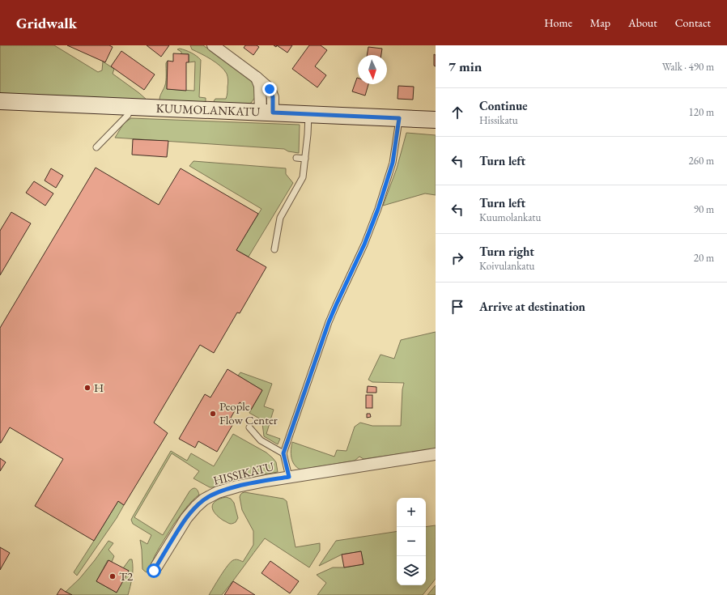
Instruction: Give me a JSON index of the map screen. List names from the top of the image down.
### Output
{
  "streets": {
    "street": ["KUUMOLANKATU", "HISSIKATU"]
  },
  "places": ["H", "People Flow Center", "T2"],
  "north": "bottom",
  "page": {
    "header": "Gridwalk",
    "nav": [
      "Home",
      "Map",
      "About",
      "Contact"
    ],
    "heading": ["7 min", "Walk · 490 m"],
    "list": [
      ["Continue", "Hissikatu", "120 m"],
      ["Turn left", "260 m"],
      ["Turn left", "Kuumolankatu", "90 m"],
      ["Turn right", "Koivulankatu", "20 m"],
      "Arrive at destination"
    ],
    "map_buttons": ["+", "−"]
  }
}
